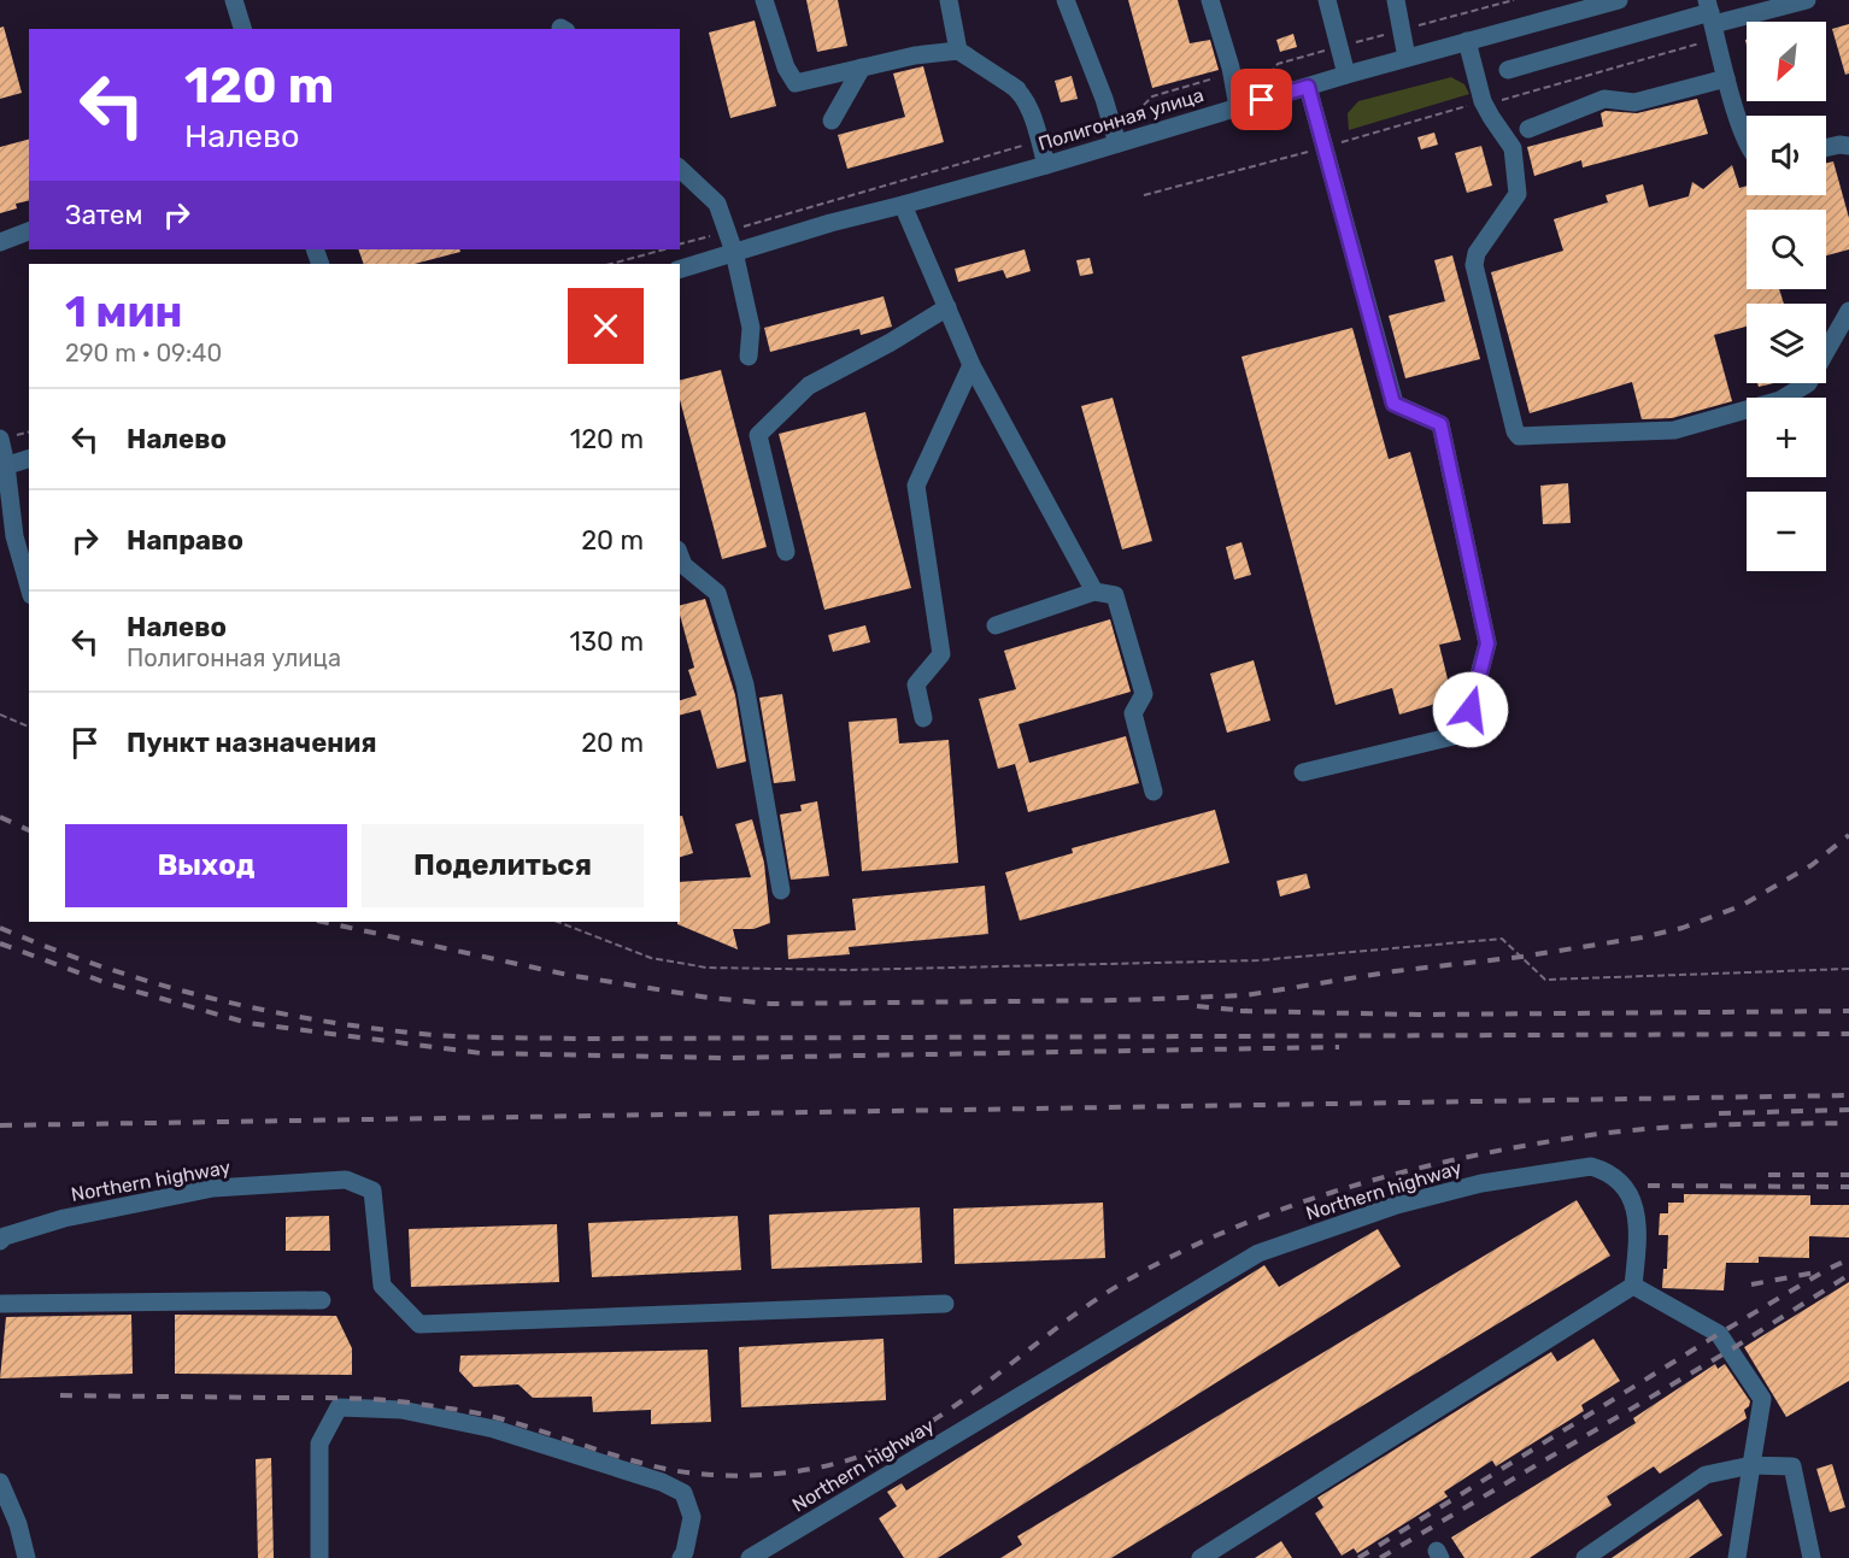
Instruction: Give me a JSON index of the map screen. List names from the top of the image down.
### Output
{
  "streets": {
    "lane": ["Полигонная улица", "Northern highway"]
  },
  "north": "bottom left",
  "page": {
    "map_buttons": ["+", "−"],
    "turn": ["120 m", "Налево"],
    "then": "Затем",
    "heading": ["1 мин", "290 m · 09:40"],
    "list": [
      {
        "name": "Налево",
        "value": "120 m"
      },
      {
        "name": "Направо",
        "value": "20 m"
      },
      {
        "name": "Налево",
        "note": "Полигонная улица",
        "value": "130 m"
      },
      {
        "name": "Пункт назначения",
        "value": "20 m"
      }
    ],
    "buttons": ["Выход", "Поделиться"]
  }
}
